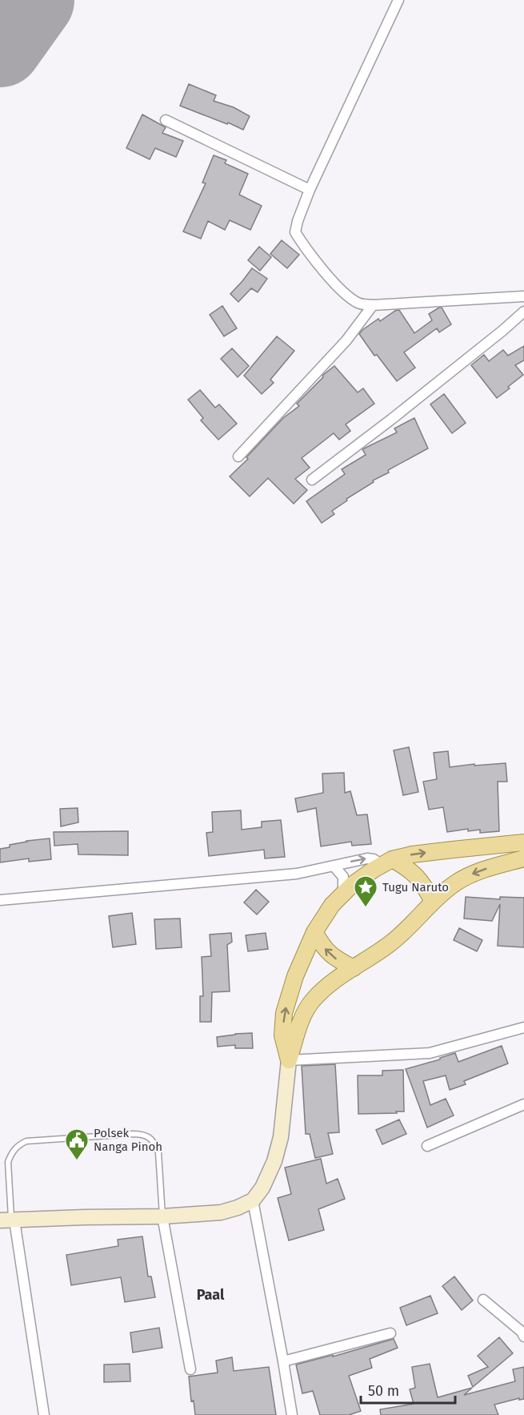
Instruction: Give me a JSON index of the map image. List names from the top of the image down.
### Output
{
  "districts": ["Paal"],
  "places": {
    "place": ["Tugu Naruto"],
    "public building": ["Polsek Nanga Pinoh"]
  },
  "scale_bar": "50 m"
}
